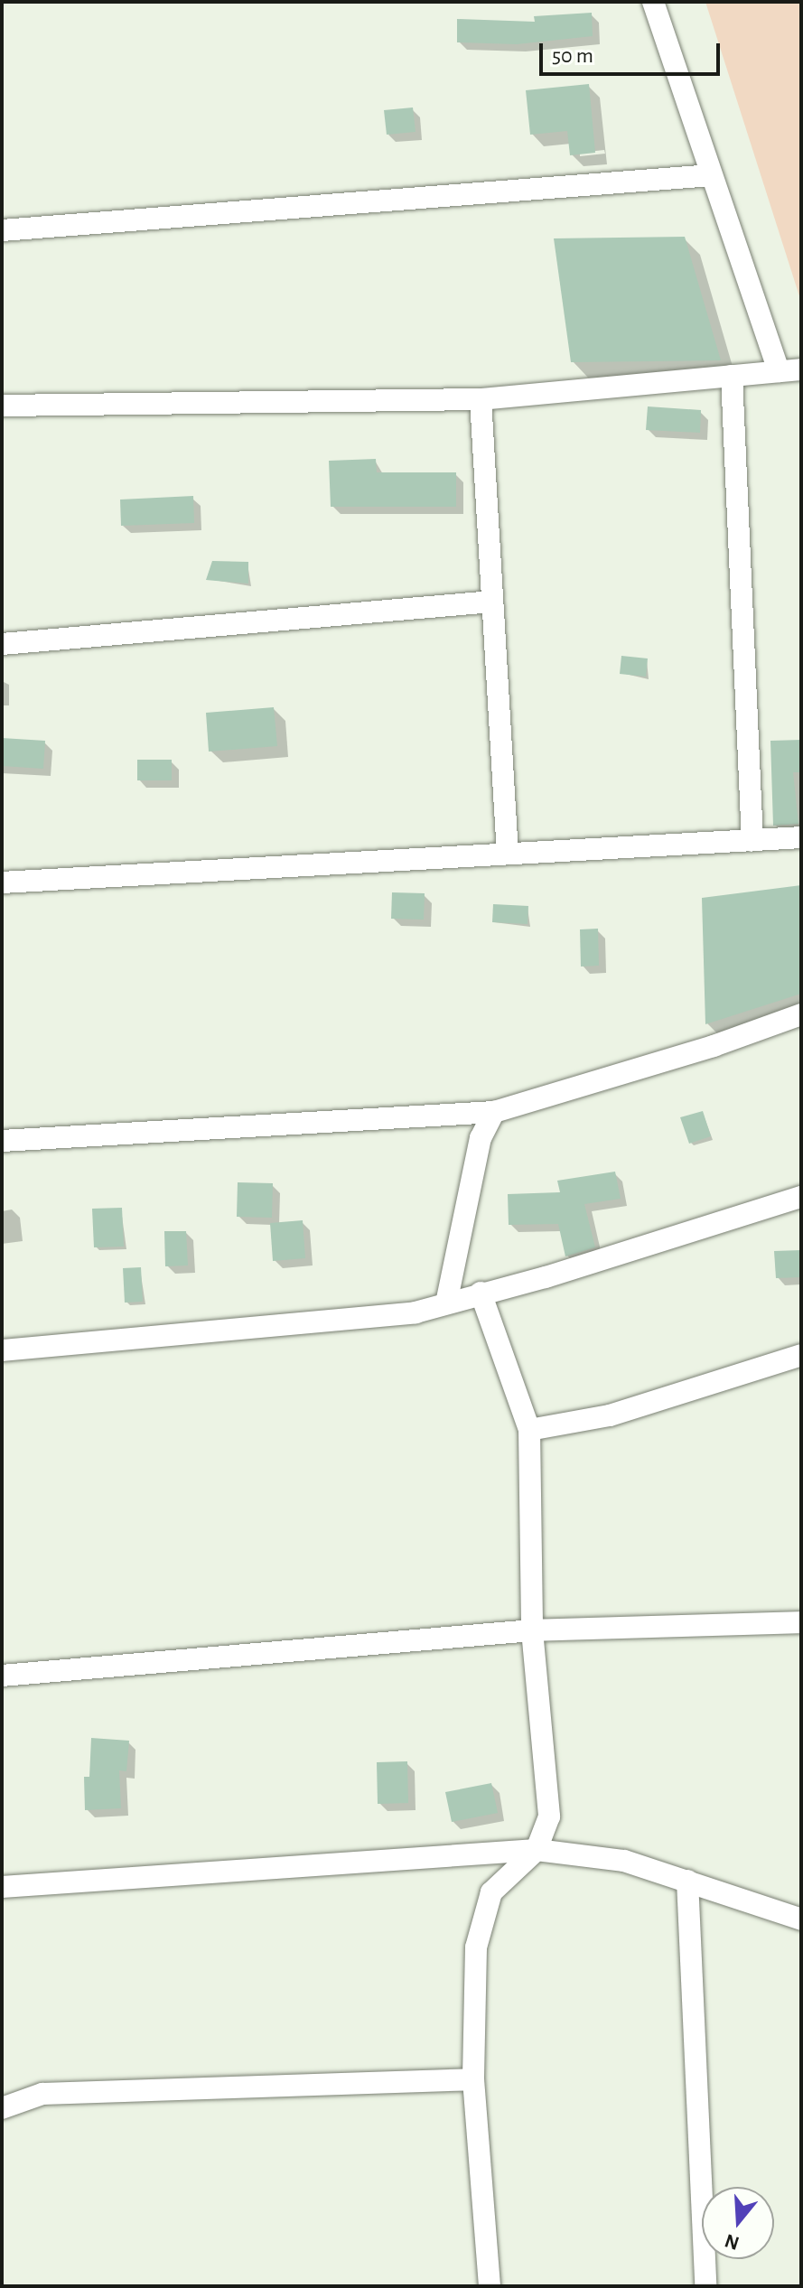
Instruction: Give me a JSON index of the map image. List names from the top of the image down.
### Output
{
  "scale_bar": "50 m",
  "north": "bottom"
}
